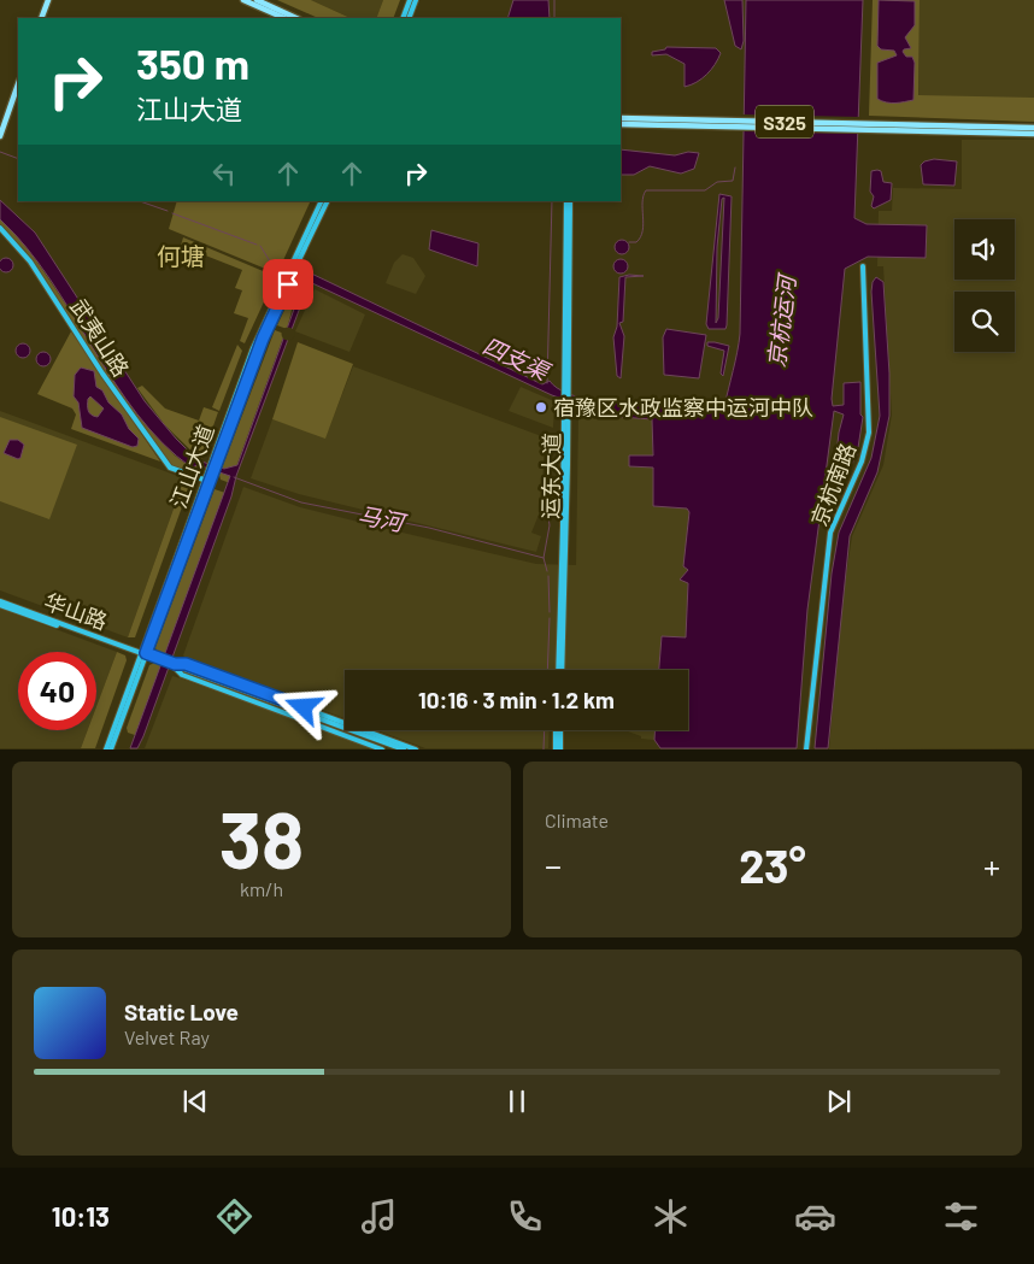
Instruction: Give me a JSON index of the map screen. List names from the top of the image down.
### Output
{
  "streets": {
    "main road": [
      "S325",
      "武夷山路",
      "江山大道",
      "运东大道",
      "京杭南路",
      "华山路"
    ]
  },
  "crossings": [
    ["武夷山路", "江山大道"],
    ["江山大道", "华山路"]
  ],
  "districts": ["何塘"],
  "water": ["京杭运河", "四支渠", "马河"],
  "places": ["宿豫区水政监察中运河中队"],
  "page": {
    "turn": ["350 m", "江山大道"],
    "limit": "40",
    "trip": "10:16 · 3 min · 1.2 km",
    "tile": [
      ["38", "km/h"],
      "Climate"
    ],
    "heat": ["−", "23°", "+"],
    "song": ["Static Love", "Velvet Ray"],
    "tabs": "10:13"
  }
}
